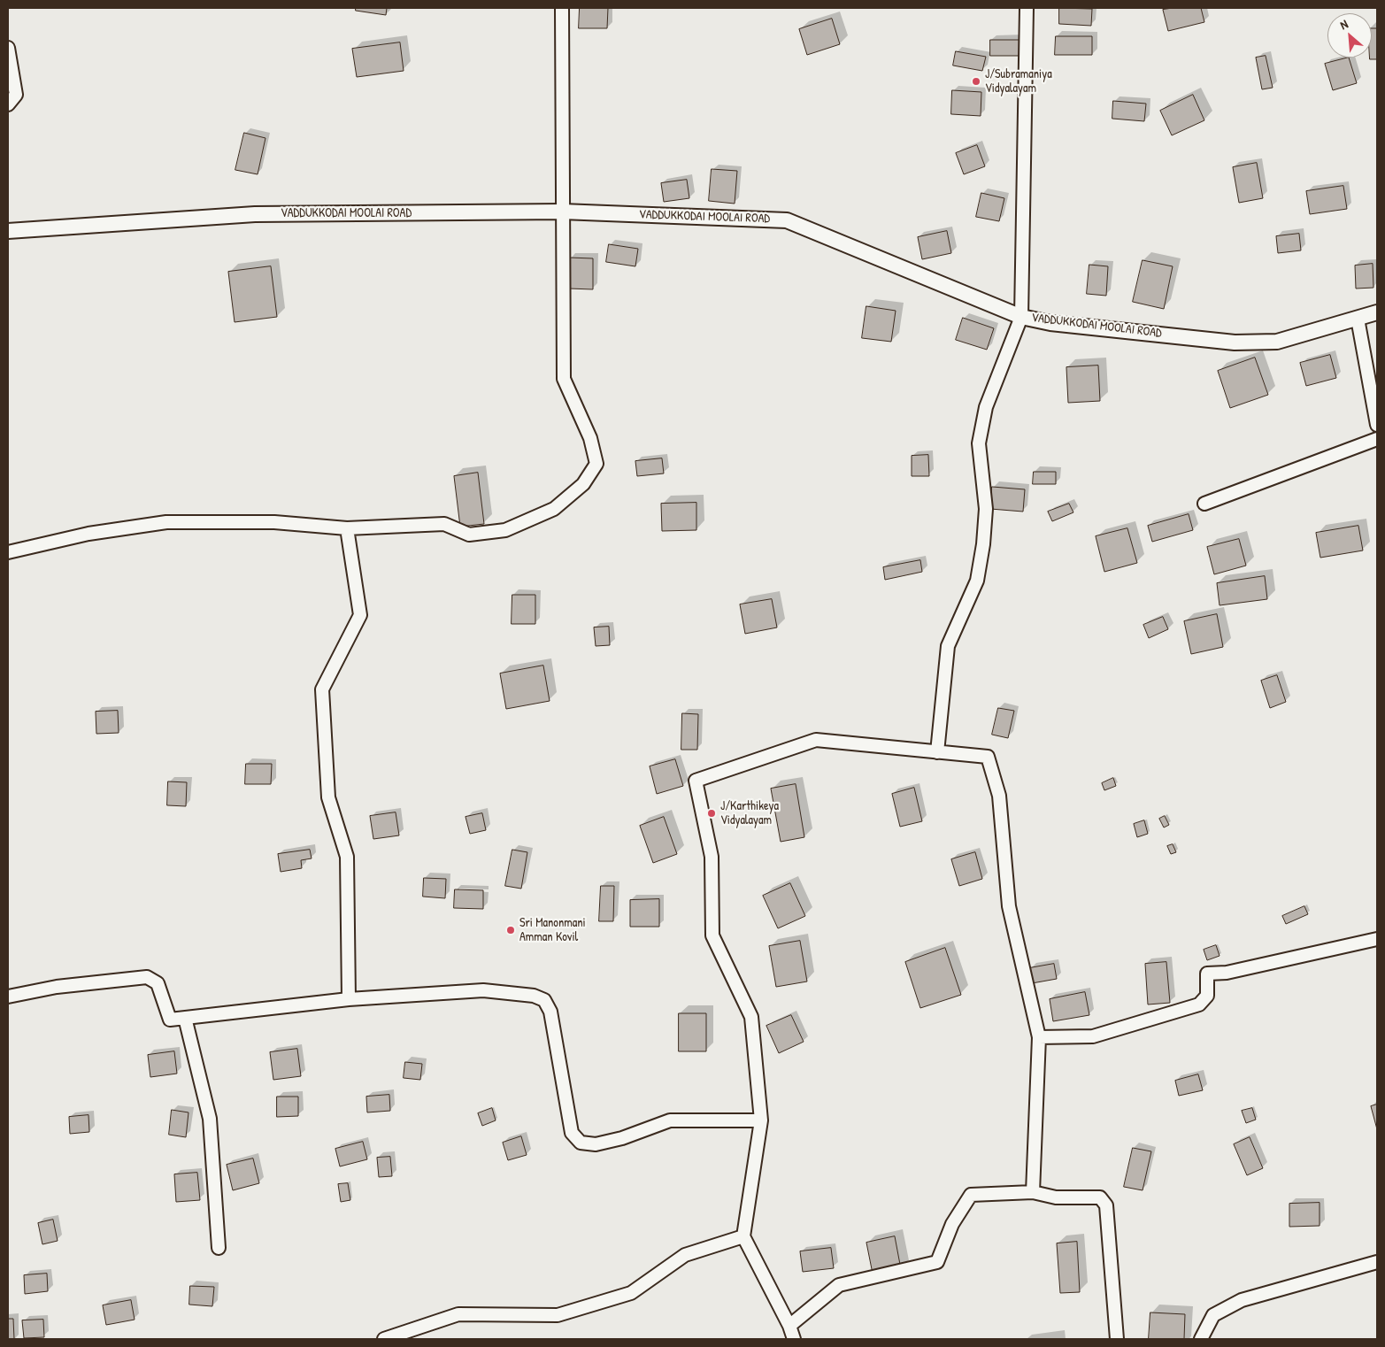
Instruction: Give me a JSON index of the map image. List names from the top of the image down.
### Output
{
  "streets": {
    "street": ["VADDUKKODAI MOOLAI ROAD"]
  },
  "places": ["J/Subramaniya Vidyalayam", "J/Karthikeya Vidyalayam", "Sri Manonmani Amman Kovil"],
  "north": "top left"
}
